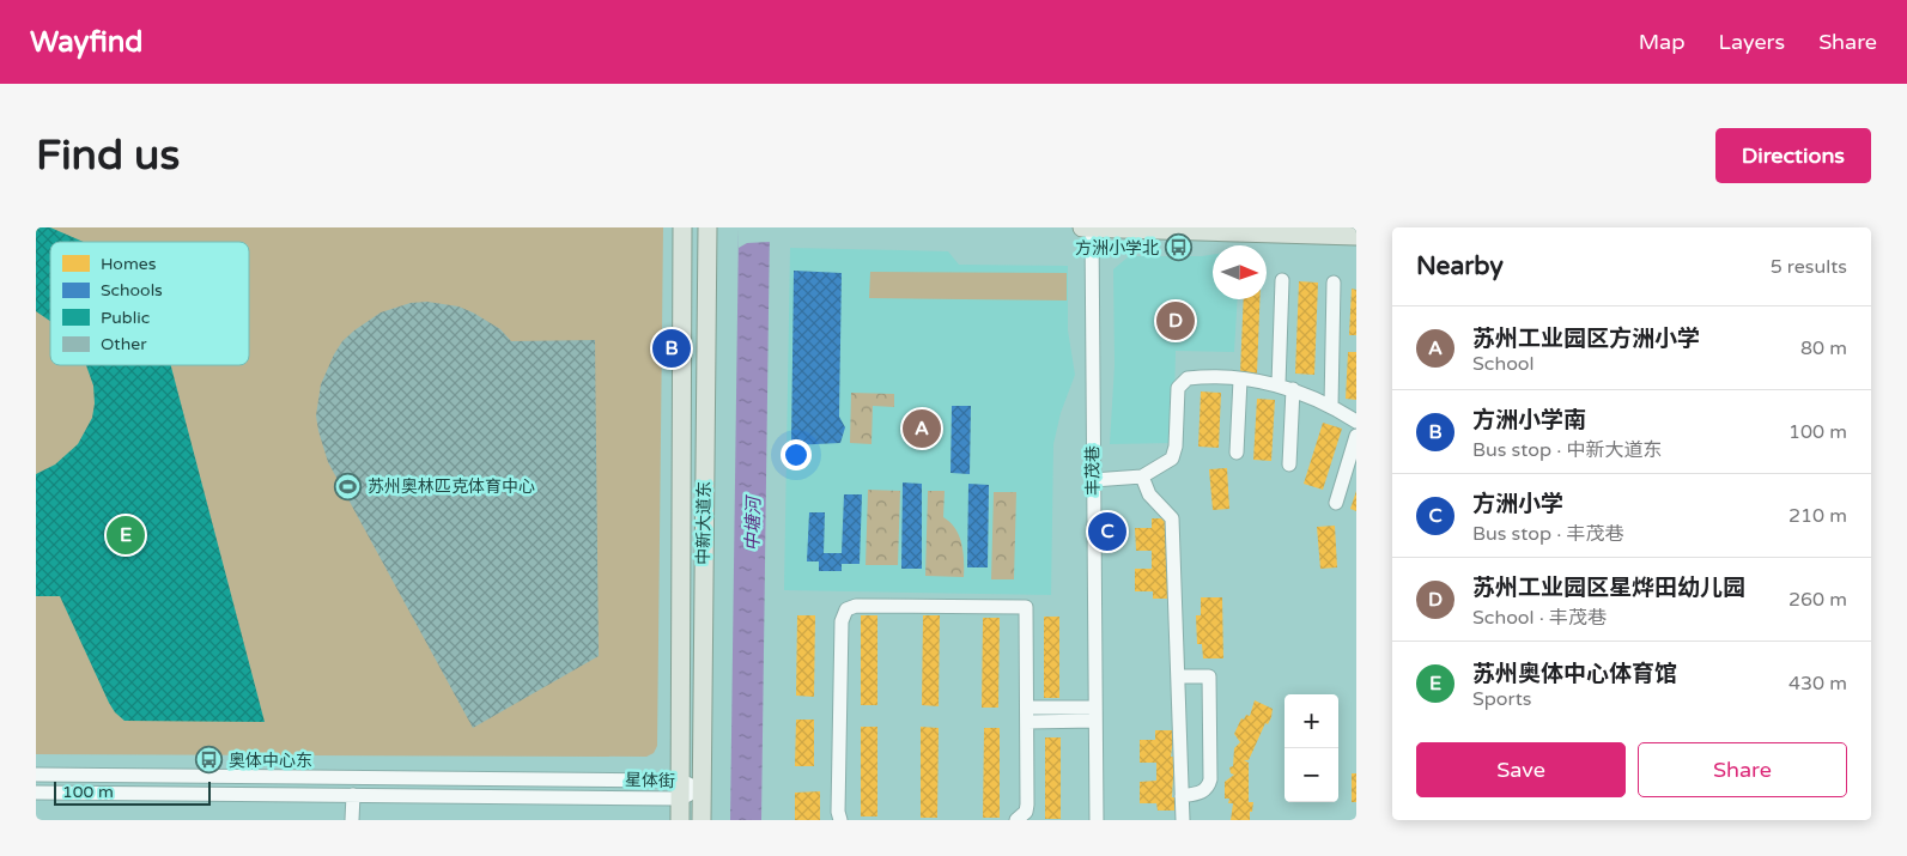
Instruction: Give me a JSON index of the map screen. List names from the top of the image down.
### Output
{
  "streets": {
    "main road": ["中新大道东"],
    "street": ["丰茂巷", "星体街"]
  },
  "crossings": [
    ["中新大道东", "星体街"]
  ],
  "water": ["中塘河"],
  "places": {
    "bus stop": ["方洲小学北", "奥体中心东"],
    "sports": ["苏州奥林匹克体育中心"]
  },
  "legend": [
    "Homes",
    "Schools",
    "Public",
    "Other"
  ],
  "scale_bar": "100 m",
  "north": "right",
  "page": {
    "header": "Wayfind",
    "nav": ["Map", "Layers", "Share"],
    "buttons": [
      "Directions",
      ["Save", "Share"]
    ],
    "title": "Find us",
    "heading": ["Nearby", "5 results"],
    "pins": [
      "D",
      "B",
      "A",
      "C",
      "E"
    ],
    "list": [
      {
        "mark": "A",
        "name": "苏州工业园区方洲小学",
        "note": "School",
        "value": "80 m"
      },
      {
        "mark": "B",
        "name": "方洲小学南",
        "note": "Bus stop · 中新大道东",
        "value": "100 m"
      },
      {
        "mark": "C",
        "name": "方洲小学",
        "note": "Bus stop · 丰茂巷",
        "value": "210 m"
      },
      {
        "mark": "D",
        "name": "苏州工业园区星烨田幼儿园",
        "note": "School · 丰茂巷",
        "value": "260 m"
      },
      {
        "mark": "E",
        "name": "苏州奥体中心体育馆",
        "note": "Sports",
        "value": "430 m"
      }
    ],
    "map_buttons": ["+", "−"],
    "scale": "100 m"
  }
}
